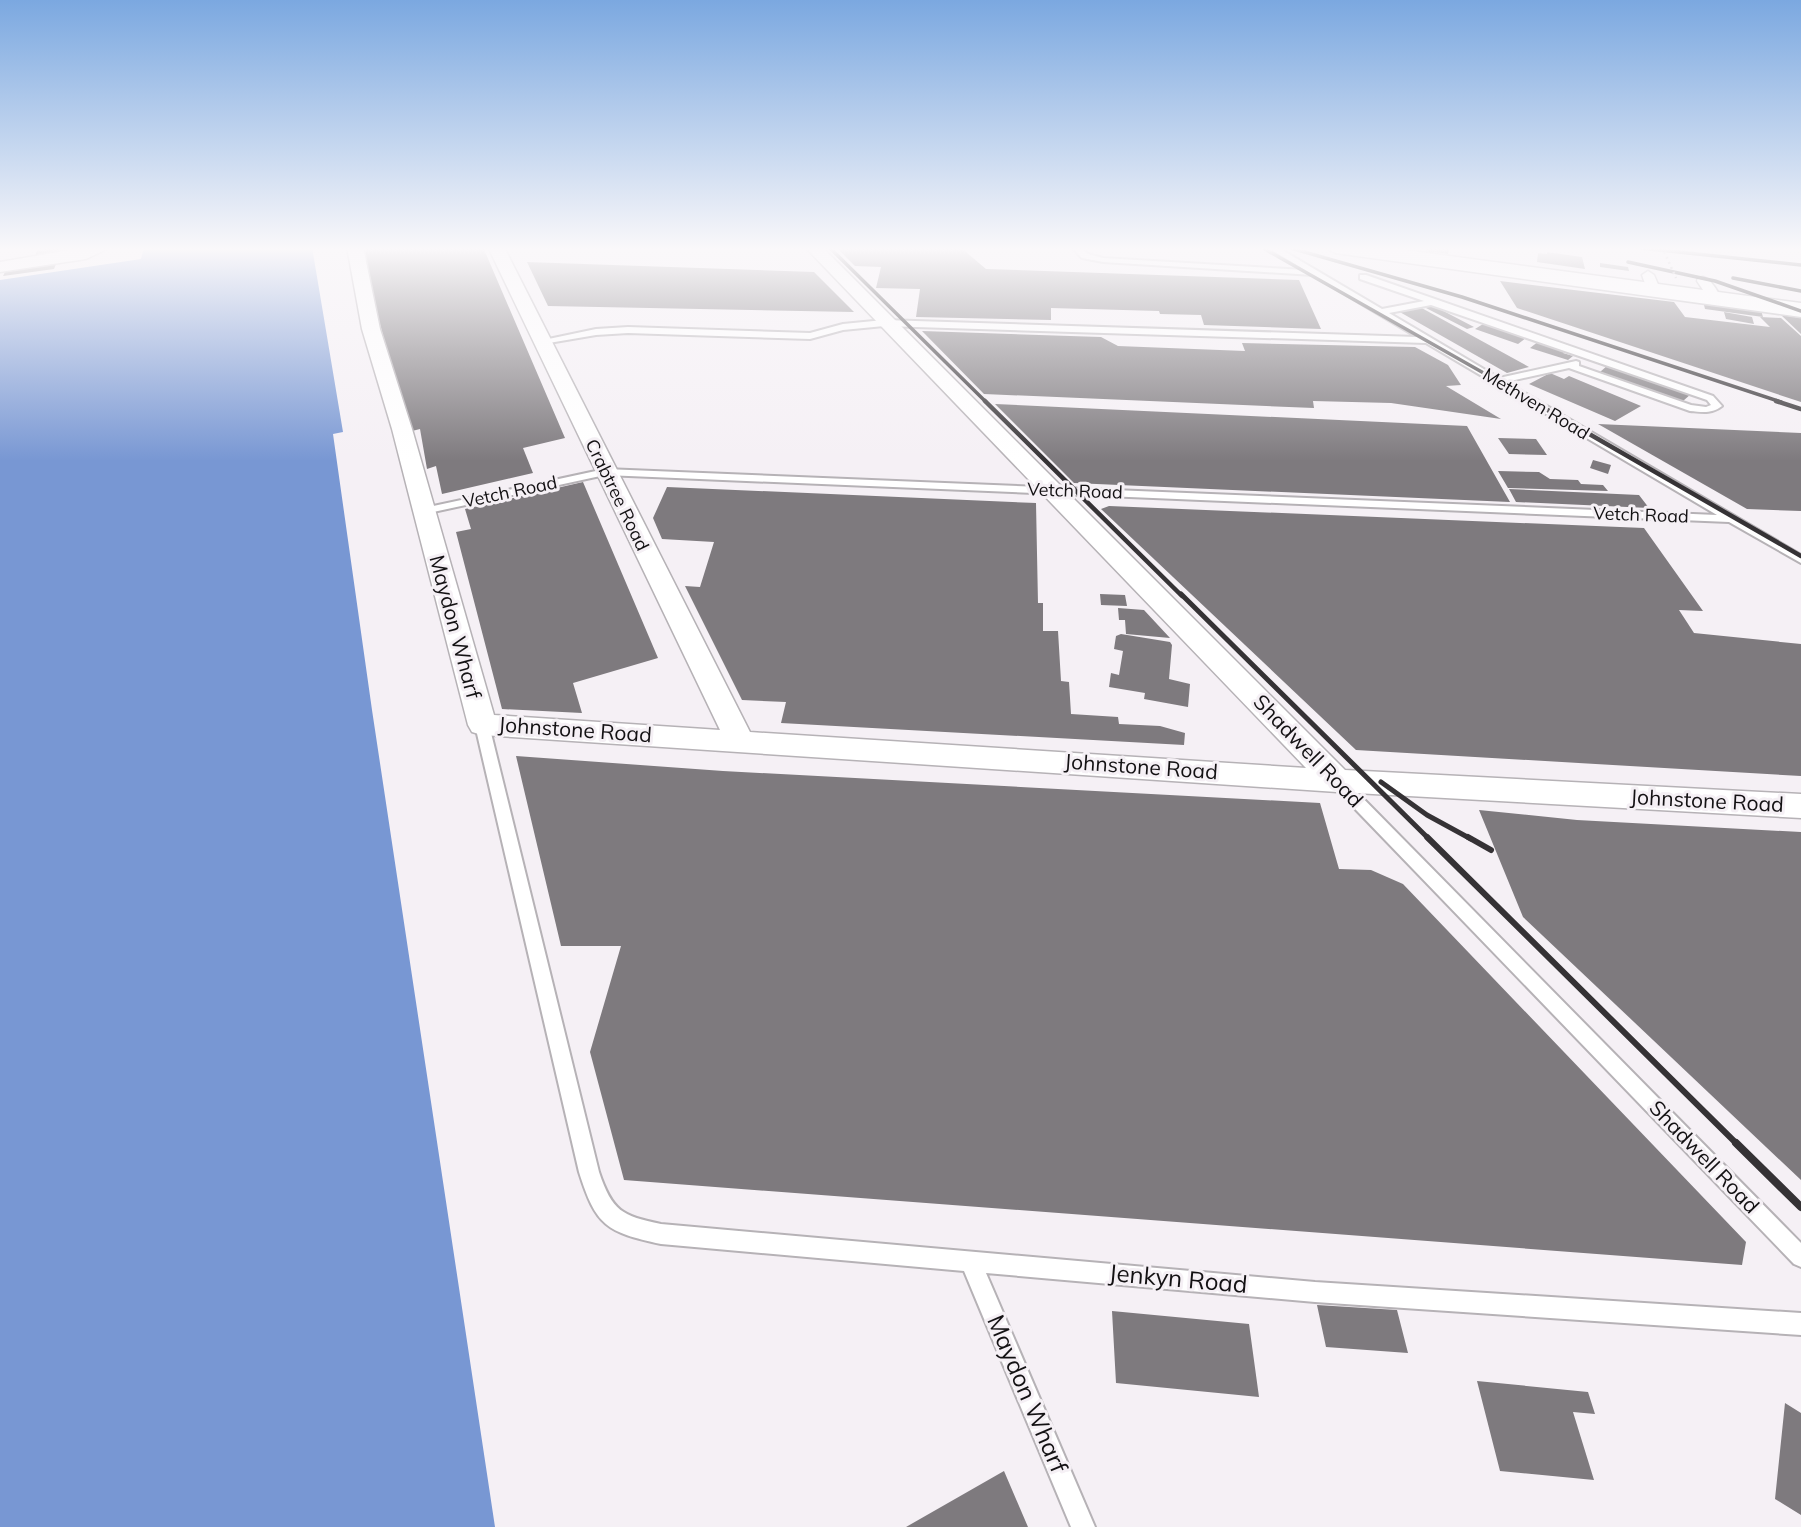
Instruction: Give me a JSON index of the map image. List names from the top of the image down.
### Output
{
  "streets": {
    "street": [
      "Crabtree Road",
      "Maydon Wharf",
      "Johnstone Road",
      "Shadwell Road"
    ],
    "lane": ["Methven Road", "Vetch Road", "Jenkyn Road"]
  },
  "crossings": [
    ["Methven Road", "Vetch Road"],
    ["Vetch Road", "Crabtree Road"],
    ["Vetch Road", "Maydon Wharf"],
    ["Vetch Road", "Shadwell Road"],
    ["Crabtree Road", "Johnstone Road"],
    ["Maydon Wharf", "Johnstone Road"],
    ["Maydon Wharf", "Jenkyn Road"],
    ["Johnstone Road", "Shadwell Road"]
  ]
}
